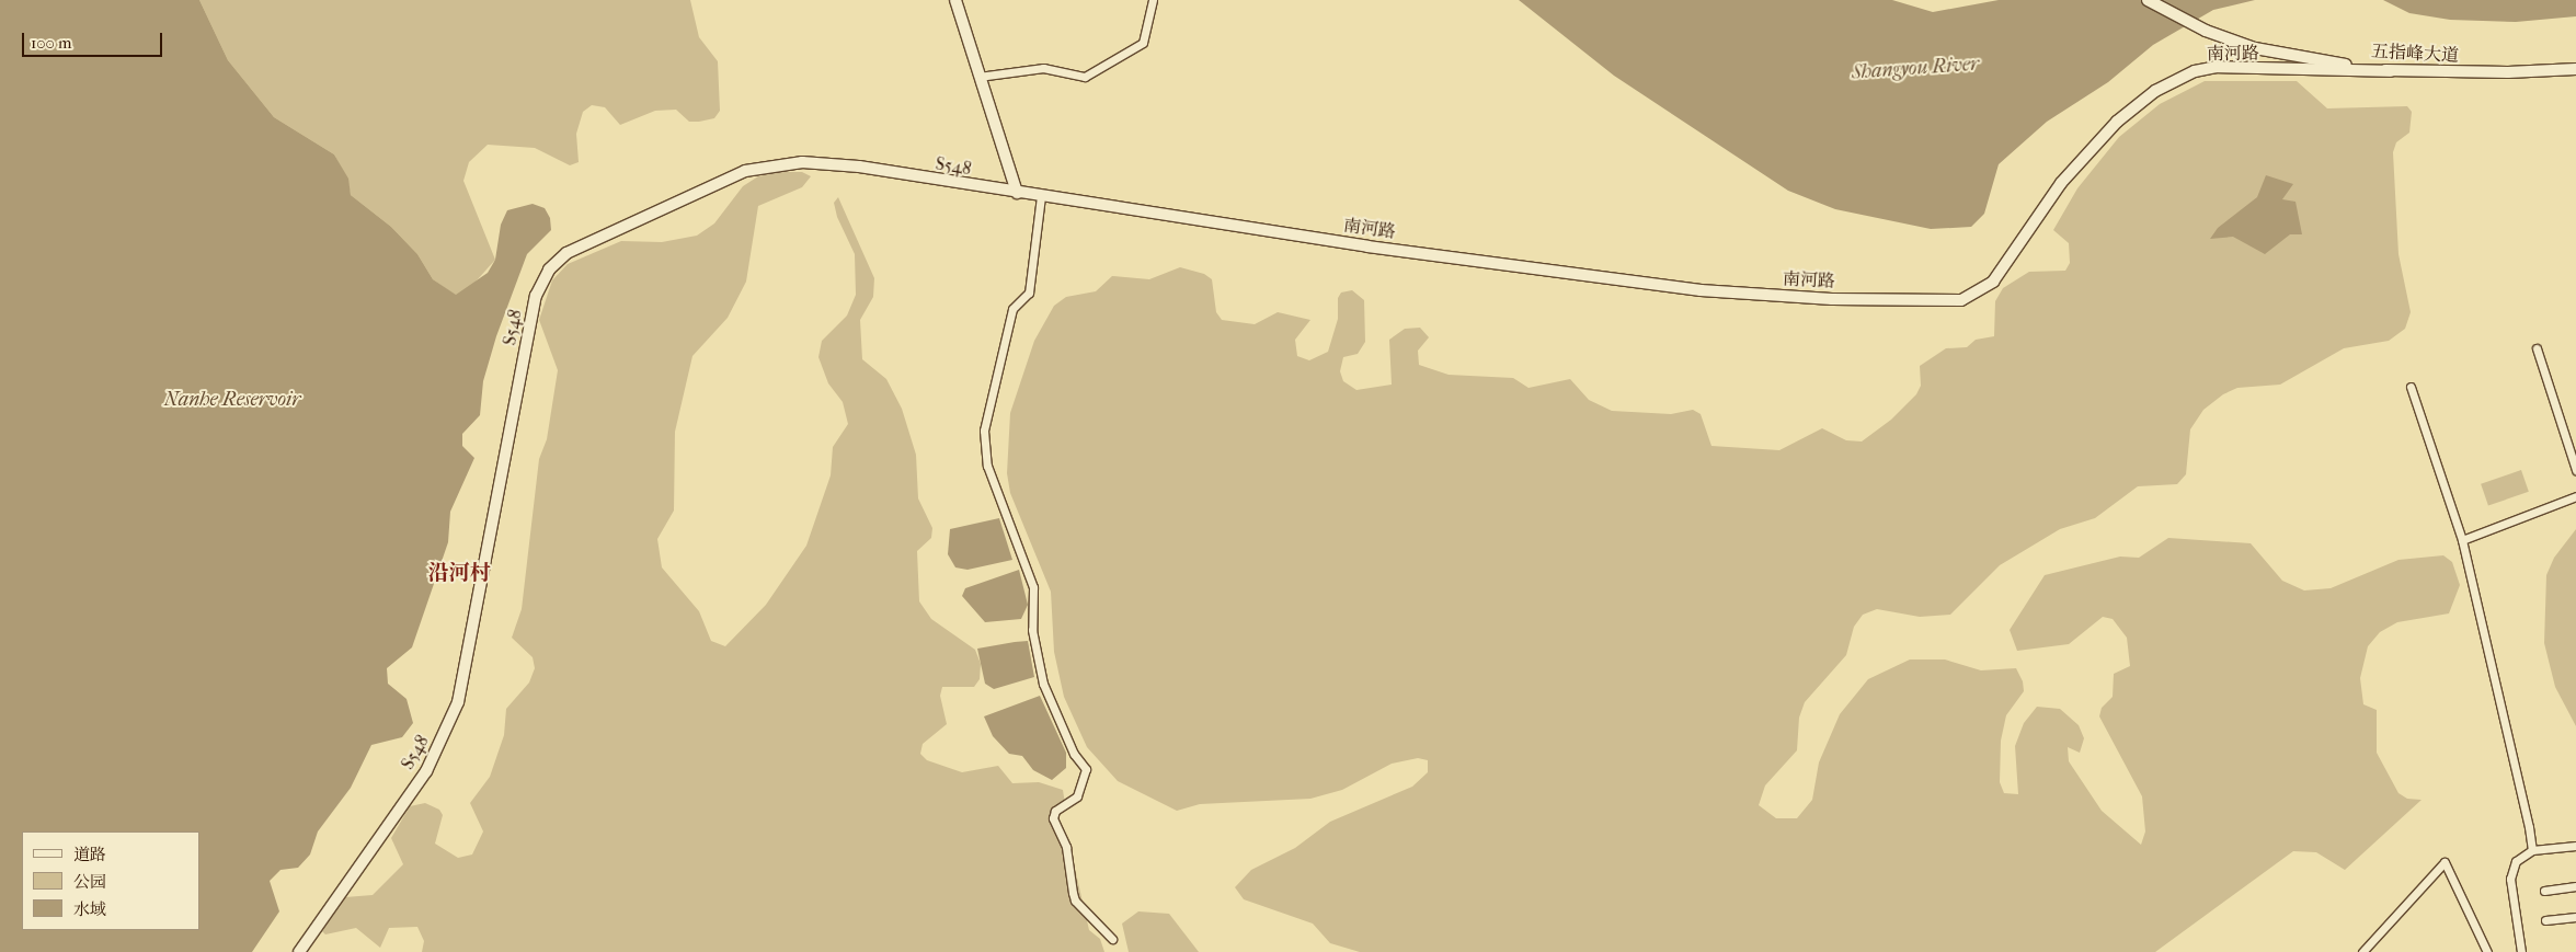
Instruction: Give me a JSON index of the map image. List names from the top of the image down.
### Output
{
  "streets": {
    "street": ["南河路", "五指峰大道", "S548"]
  },
  "crossings": [
    ["南河路", "五指峰大道"],
    ["南河路", "S548"]
  ],
  "districts": ["沿河村"],
  "water": ["Shangyou River", "Nanhe Reservoir"],
  "legend": ["道路", "公园", "水域"],
  "scale_bar": "100 m"
}
